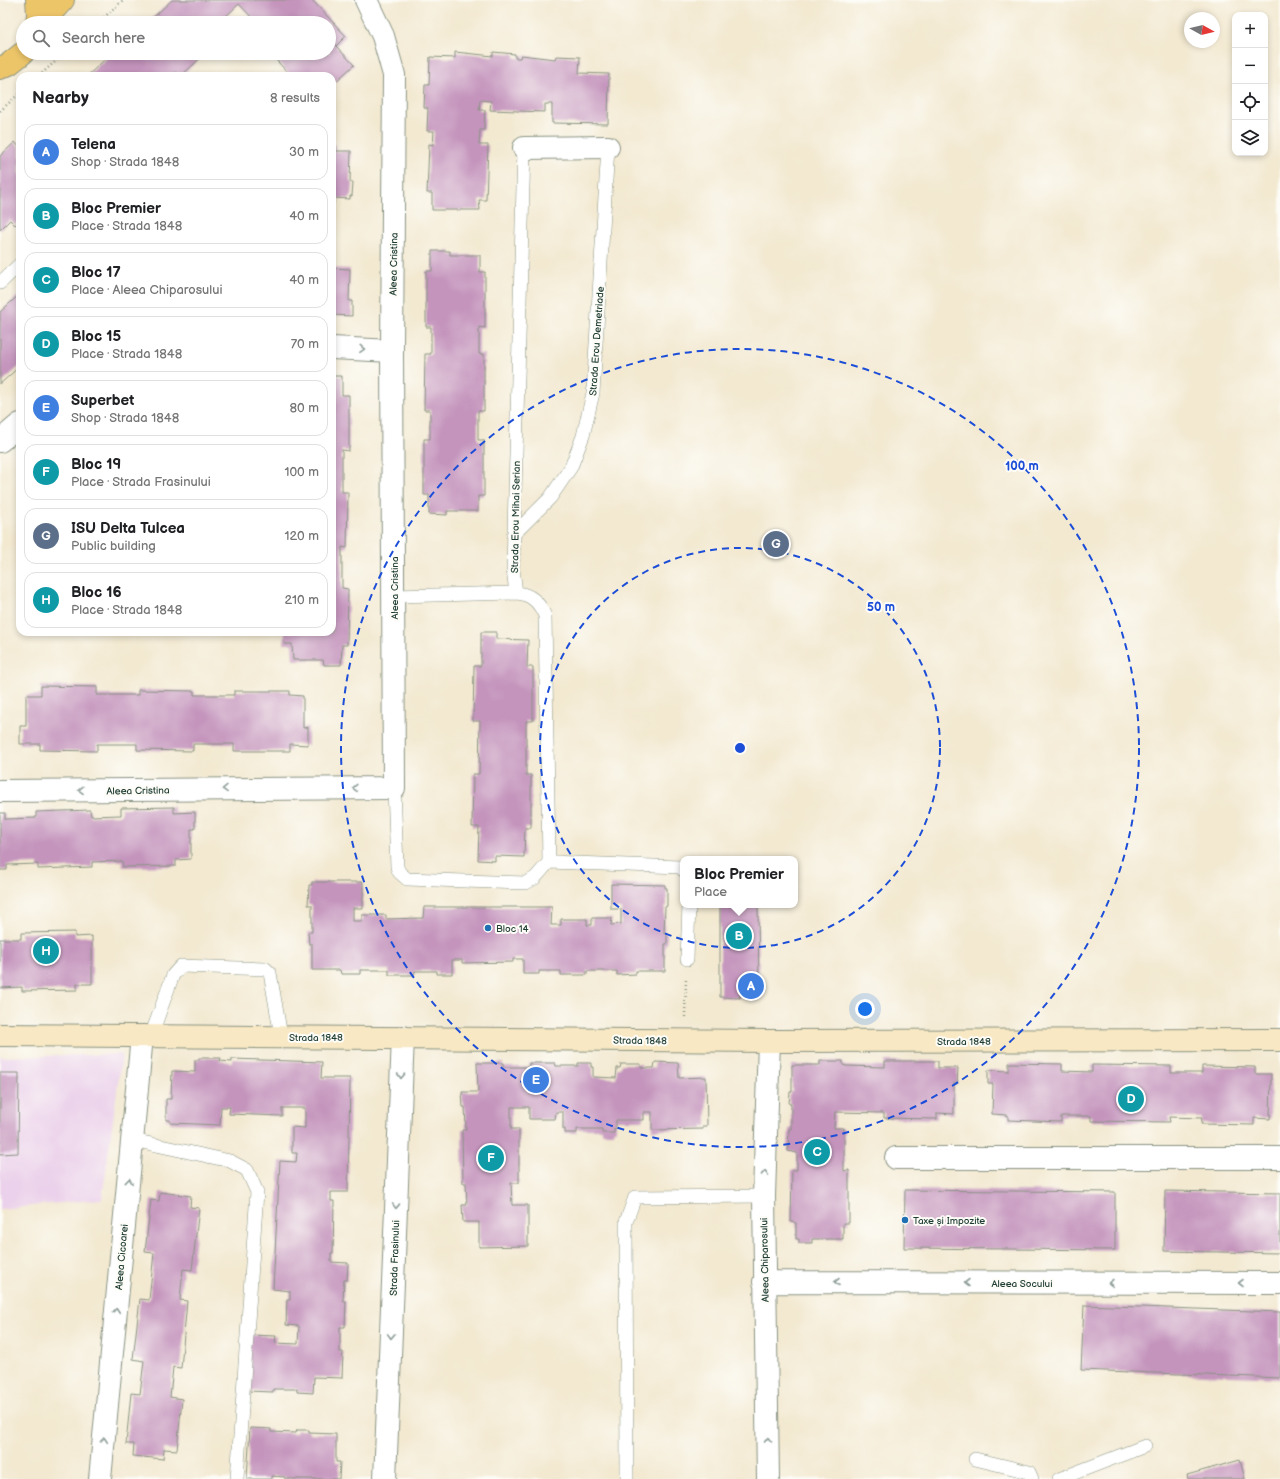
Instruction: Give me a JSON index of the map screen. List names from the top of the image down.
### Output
{
  "streets": {
    "main road": ["Strada 1848"],
    "street": [
      "Aleea Cristina",
      "Aleea Cicoarei",
      "Strada Frasinului",
      "Aleea Chiparosului",
      "Aleea Socului"
    ],
    "lane": ["Strada Erou Demetriade", "Strada Erou Mihai Serian"]
  },
  "crossings": [
    ["Strada Erou Demetriade", "Strada Erou Mihai Serian"],
    ["Strada 1848", "Aleea Cicoarei"],
    ["Strada 1848", "Strada Frasinului"],
    ["Strada 1848", "Aleea Chiparosului"],
    ["Aleea Chiparosului", "Aleea Socului"]
  ],
  "one_way": ["Aleea Cicoarei", "Strada Frasinului", "Aleea Chiparosului"],
  "places": ["Bloc 14", "Taxe și Impozite"],
  "north": "right",
  "page": {
    "map_buttons": ["+", "−"],
    "search": "Search here",
    "heading": ["Nearby", "8 results"],
    "list": [
      {
        "mark": "A",
        "name": "Telena",
        "note": "Shop · Strada 1848",
        "value": "30 m"
      },
      {
        "mark": "B",
        "name": "Bloc Premier",
        "note": "Place · Strada 1848",
        "value": "40 m"
      },
      {
        "mark": "C",
        "name": "Bloc 17",
        "note": "Place · Aleea Chiparosului",
        "value": "40 m"
      },
      {
        "mark": "D",
        "name": "Bloc 15",
        "note": "Place · Strada 1848",
        "value": "70 m"
      },
      {
        "mark": "E",
        "name": "Superbet",
        "note": "Shop · Strada 1848",
        "value": "80 m"
      },
      {
        "mark": "F",
        "name": "Bloc 19",
        "note": "Place · Strada Frasinului",
        "value": "100 m"
      },
      {
        "mark": "G",
        "name": "ISU Delta Tulcea",
        "note": "Public building",
        "value": "120 m"
      },
      {
        "mark": "H",
        "name": "Bloc 16",
        "note": "Place · Strada 1848",
        "value": "210 m"
      }
    ],
    "pins": [
      "G",
      "B",
      "H",
      "A",
      "E",
      "D",
      "C",
      "F"
    ],
    "popup": ["Bloc Premier", "Place"]
  },
  "rings": ["100 m", "50 m"]
}
